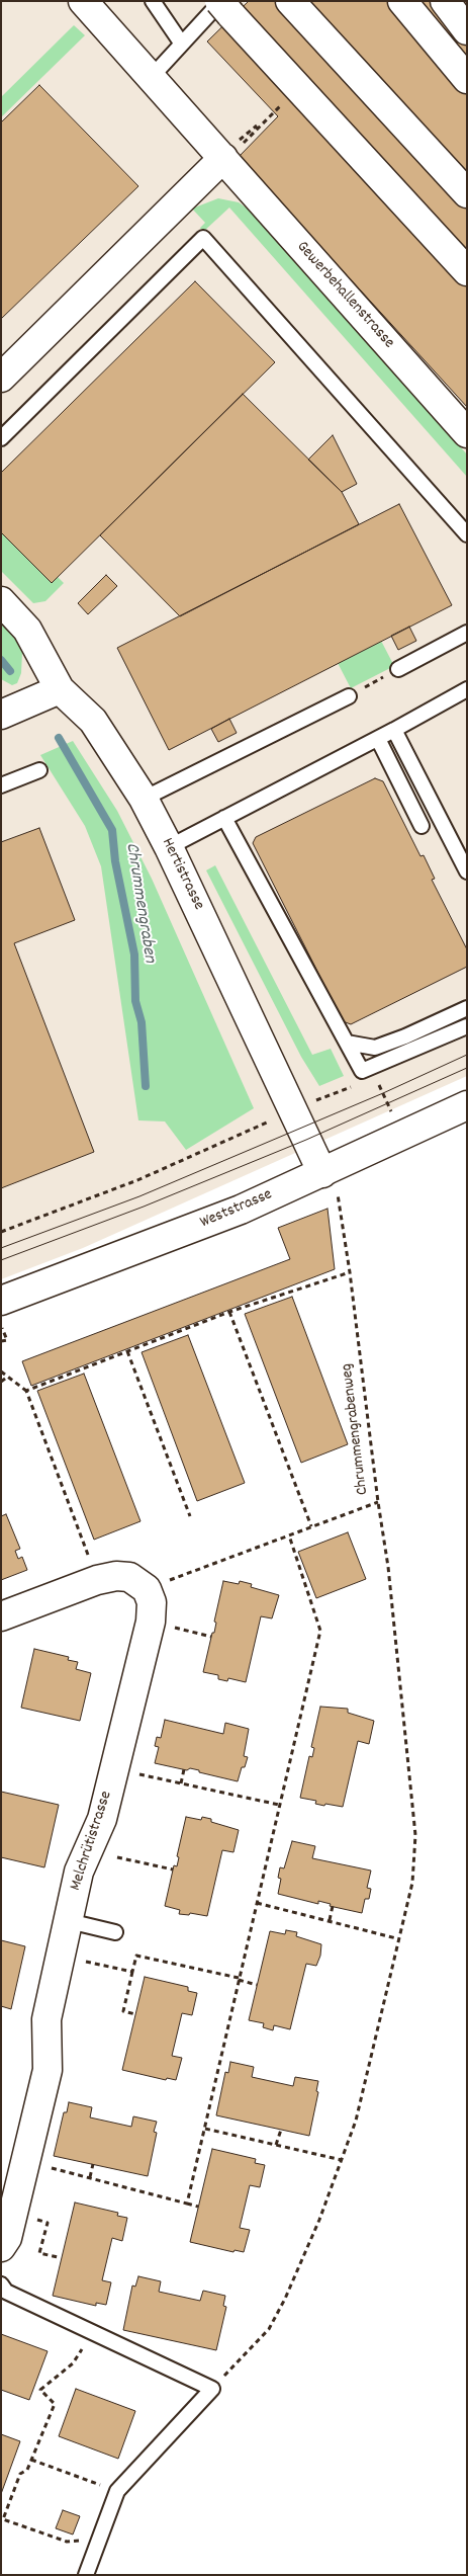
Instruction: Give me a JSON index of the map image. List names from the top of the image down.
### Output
{
  "streets": {
    "main road": [
      "Gewerbehallenstrasse",
      "Hertistrasse",
      "Weststrasse",
      "Melchrütistrasse"
    ],
    "path": ["Chrummengrabenweg"]
  },
  "crossings": [
    ["Hertistrasse", "Weststrasse"],
    ["Hertistrasse", "Chrummengrabenweg"],
    ["Weststrasse", "Chrummengrabenweg"],
    ["Chrummengrabenweg", "Melchrütistrasse"]
  ],
  "water": ["Chrummengraben"]
}
